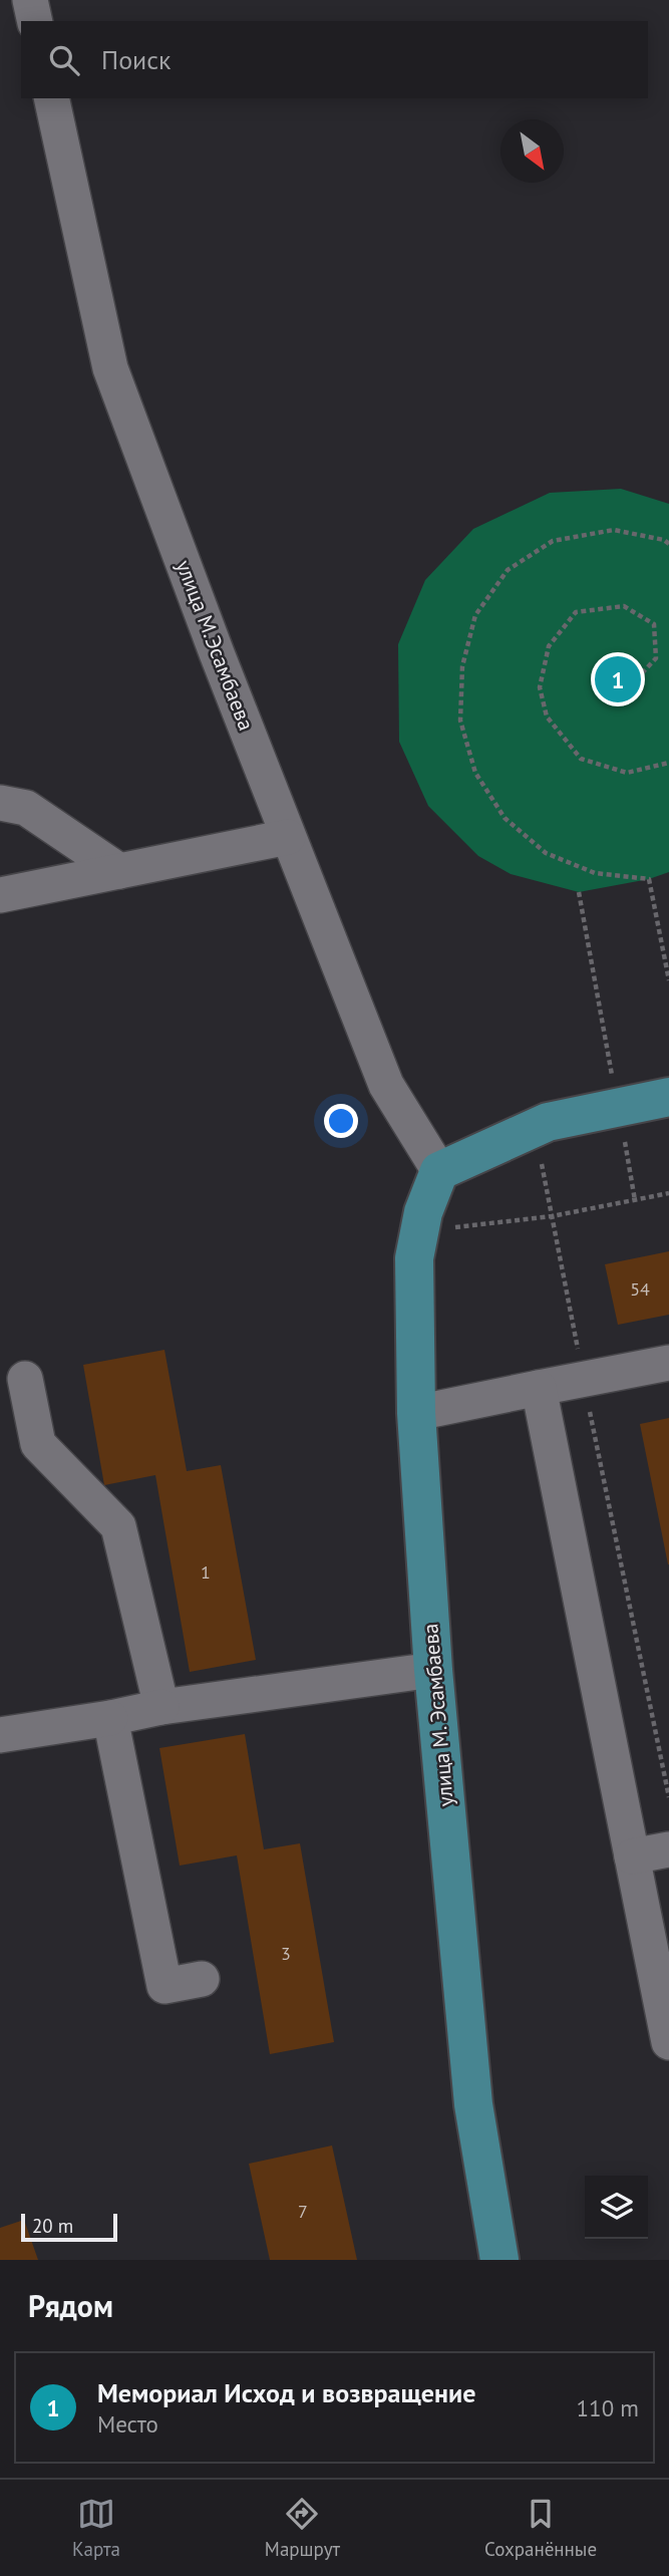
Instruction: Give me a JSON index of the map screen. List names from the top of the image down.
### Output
{
  "streets": {
    "main road": ["улица М. Эсамбаева"],
    "street": ["улица М.Эсамбаева"]
  },
  "crossings": [
    ["улица М.Эсамбаева", "улица М. Эсамбаева"]
  ],
  "house_numbers": [
    "54",
    "1",
    "3",
    "7"
  ],
  "scale_bar": "20 m",
  "north": "bottom right",
  "page": {
    "search": "Поиск",
    "pins": "1",
    "scale": "20 m",
    "heading": "Рядом",
    "list": [
      {
        "mark": "1",
        "name": "Мемориал Исход и возвращение",
        "note": "Место",
        "value": "110 m"
      }
    ],
    "nav": ["Карта", "Маршрут", "Сохранённые"]
  }
}
